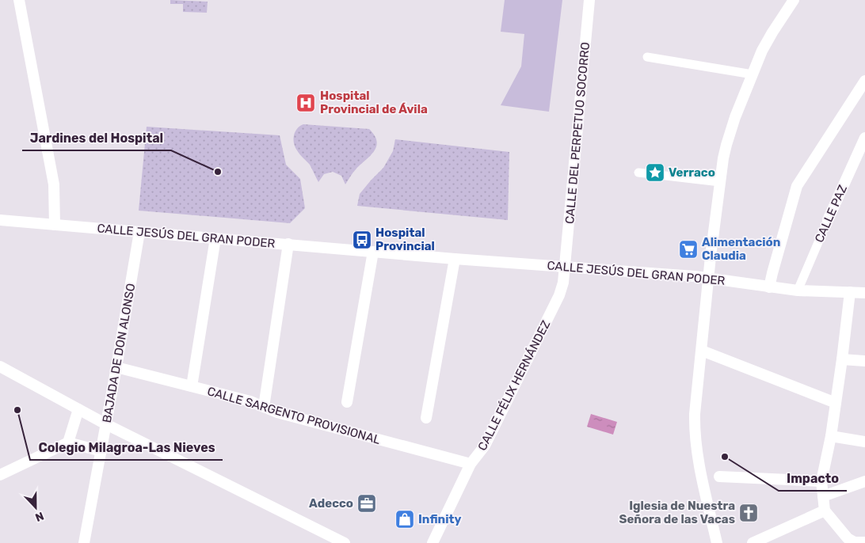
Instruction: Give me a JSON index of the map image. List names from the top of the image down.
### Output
{
  "streets": {
    "street": [
      "CALLE DEL PERPETUO SOCORRO",
      "CALLE PAZ",
      "CALLE JESÚS DEL GRAN PODER",
      "BAJADA DE DON ALONSO",
      "CALLE FÉLIX HERNÁNDEZ",
      "CALLE SARGENTO PROVISIONAL"
    ]
  },
  "crossings": [
    ["CALLE DEL PERPETUO SOCORRO", "CALLE JESÚS DEL GRAN PODER"],
    ["CALLE DEL PERPETUO SOCORRO", "CALLE FÉLIX HERNÁNDEZ"],
    ["CALLE PAZ", "CALLE JESÚS DEL GRAN PODER"],
    ["CALLE JESÚS DEL GRAN PODER", "BAJADA DE DON ALONSO"],
    ["CALLE JESÚS DEL GRAN PODER", "CALLE FÉLIX HERNÁNDEZ"],
    ["BAJADA DE DON ALONSO", "CALLE SARGENTO PROVISIONAL"],
    ["CALLE FÉLIX HERNÁNDEZ", "CALLE SARGENTO PROVISIONAL"]
  ],
  "places": {
    "hospital": ["Hospital Provincial de Ávila"],
    "other": ["Jardines del Hospital", "Colegio Milagroa-Las Nieves", "Impacto"],
    "place": ["Verraco"],
    "bus stop": ["Hospital Provincial"],
    "supermarket": ["Alimentación Claudia"],
    "office": ["Adecco"],
    "church": ["Iglesia de Nuestra Señora de las Vacas"],
    "shop": ["Infinity"]
  },
  "north": "bottom"
}
